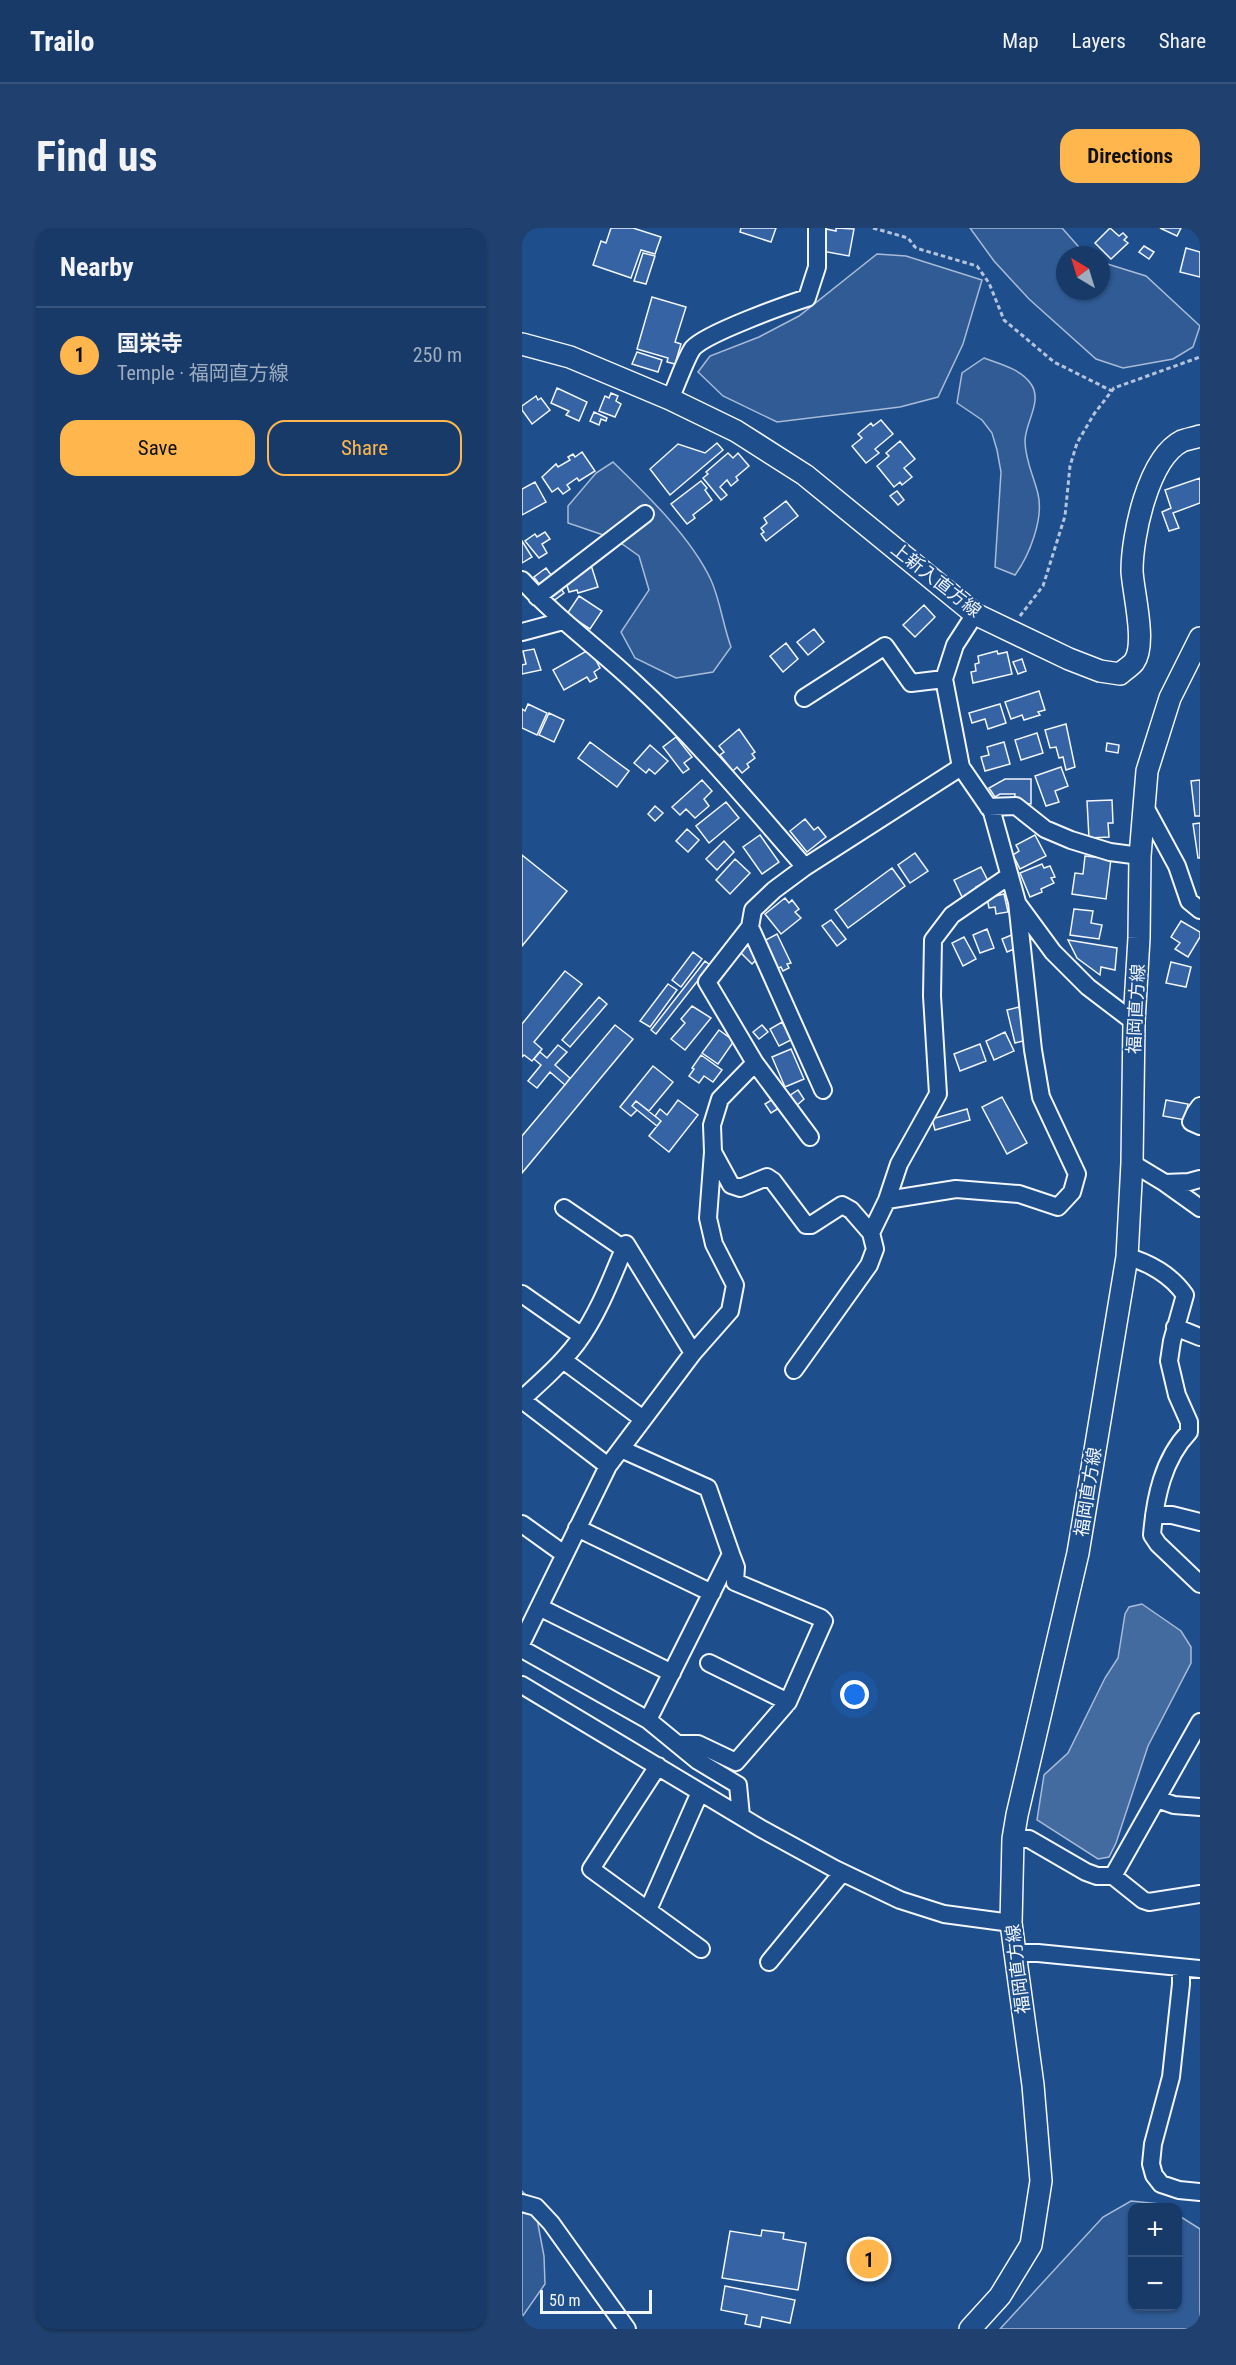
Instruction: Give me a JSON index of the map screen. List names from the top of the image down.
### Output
{
  "streets": {
    "main road": ["上新入直方線", "福岡直方線"]
  },
  "scale_bar": "50 m",
  "north": "top left",
  "page": {
    "header": "Trailo",
    "nav": ["Map", "Layers", "Share"],
    "buttons": [
      "Directions",
      ["Save", "Share"]
    ],
    "title": "Find us",
    "heading": "Nearby",
    "list": [
      {
        "mark": "1",
        "name": "国栄寺",
        "note": "Temple · 福岡直方線",
        "value": "250 m"
      }
    ],
    "map_buttons": ["+", "−"],
    "pins": "1",
    "scale": "50 m"
  }
}
